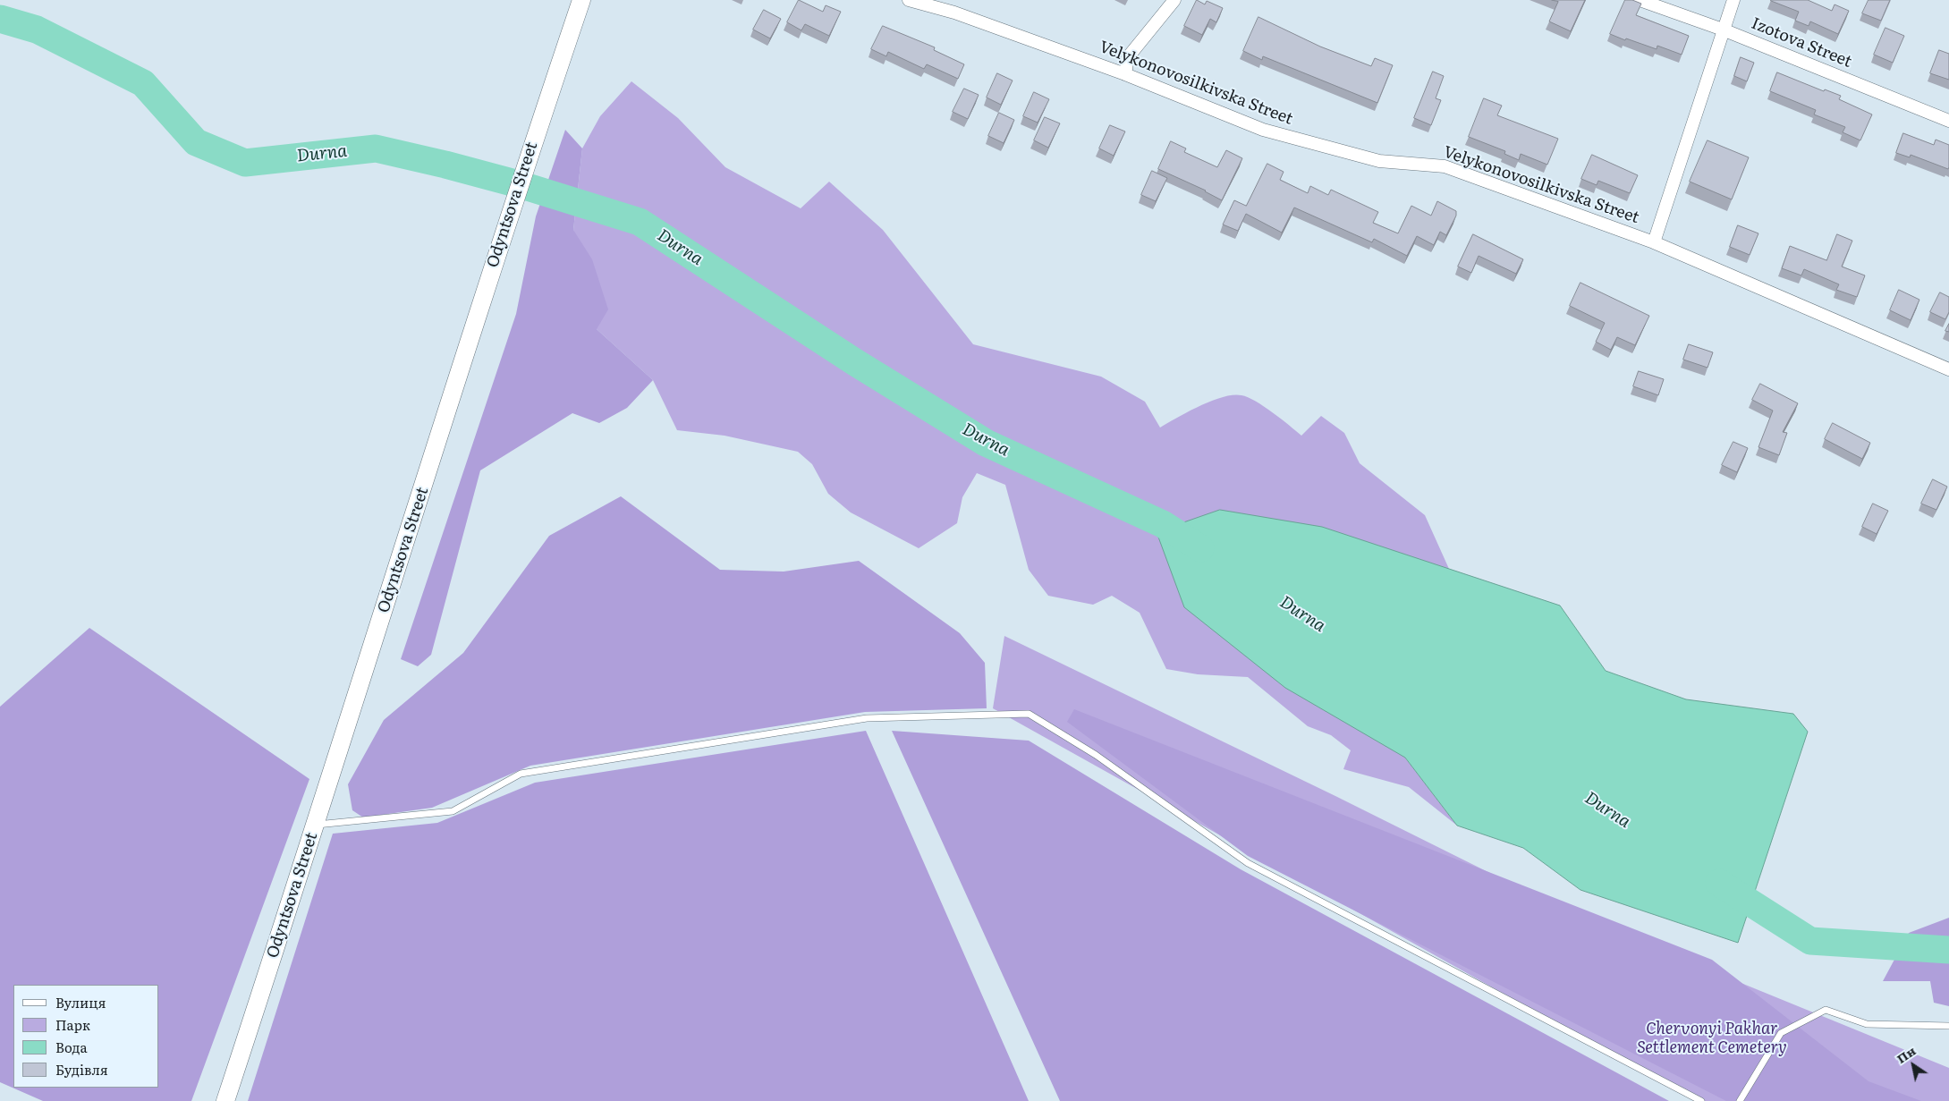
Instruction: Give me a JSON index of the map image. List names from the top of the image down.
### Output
{
  "streets": {
    "main road": ["Odyntsova Street"],
    "street": ["Izotova Street", "Velykonovosilkivska Street"]
  },
  "water": ["Durna"],
  "parks": ["Chervonyi Pakhar Settlement Cemetery"],
  "legend": [
    "Вулиця",
    "Парк",
    "Вода",
    "Будівля"
  ],
  "north": "top left"
}
